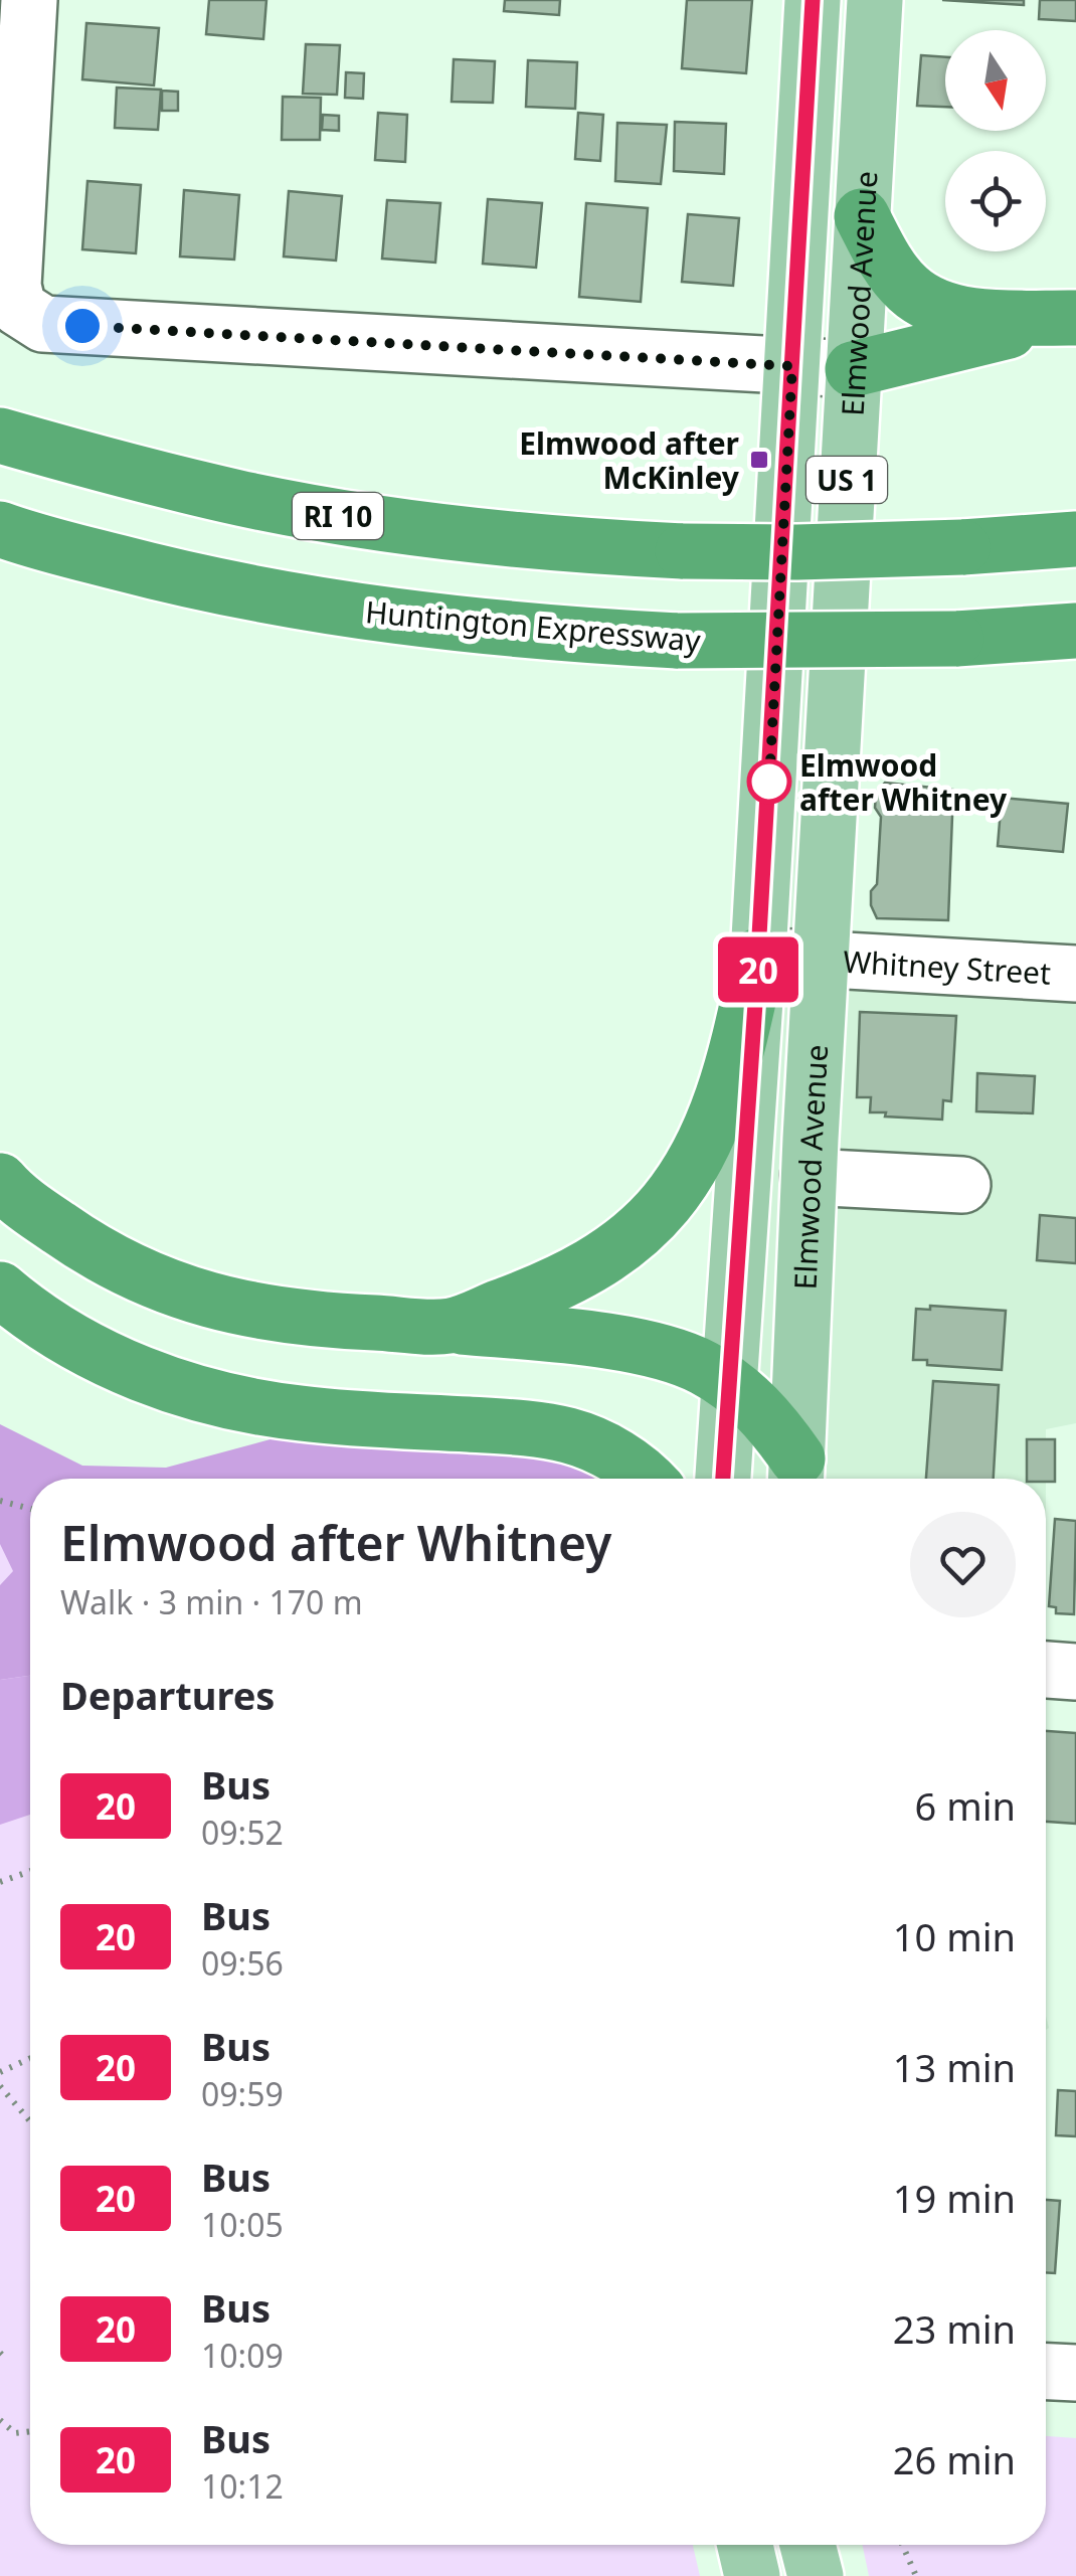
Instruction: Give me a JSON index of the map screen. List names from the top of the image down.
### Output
{
  "streets": {
    "highway": ["RI 10", "Huntington Expressway"],
    "main road": ["Elmwood Avenue", "US 1"],
    "street": ["Whitney Street"]
  },
  "crossings": [
    ["Elmwood Avenue", "Whitney Street"]
  ],
  "places": {
    "transit": ["Elmwood after McKinley"],
    "other": ["Elmwood after Whitney"]
  },
  "lines": ["bus line 20"],
  "north": "bottom",
  "page": {
    "on_map": "20",
    "heading": [
      ["Elmwood after Whitney", "Walk · 3 min · 170 m"],
      "Departures"
    ],
    "list": [
      {
        "mark": "20",
        "name": "Bus",
        "note": "09:52",
        "value": "6 min"
      },
      {
        "mark": "20",
        "name": "Bus",
        "note": "09:56",
        "value": "10 min"
      },
      {
        "mark": "20",
        "name": "Bus",
        "note": "09:59",
        "value": "13 min"
      },
      {
        "mark": "20",
        "name": "Bus",
        "note": "10:05",
        "value": "19 min"
      },
      {
        "mark": "20",
        "name": "Bus",
        "note": "10:09",
        "value": "23 min"
      },
      {
        "mark": "20",
        "name": "Bus",
        "note": "10:12",
        "value": "26 min"
      }
    ]
  }
}
